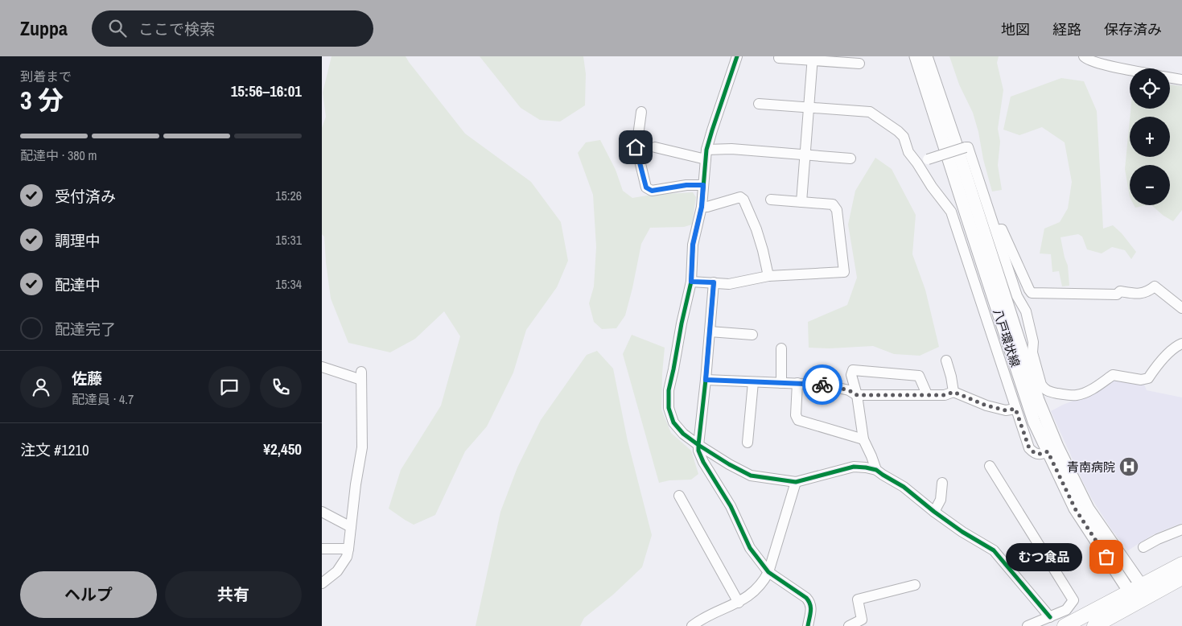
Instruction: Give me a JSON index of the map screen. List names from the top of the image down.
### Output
{
  "streets": {
    "main road": ["八戸環状線"]
  },
  "places": {
    "hospital": ["青南病院"],
    "other": ["むつ食品"]
  },
  "page": {
    "header": "Zuppa",
    "search": "ここで検索",
    "nav": ["地図", "経路", "保存済み"],
    "heading": ["3 分", "到着まで", "15:56–16:01"],
    "panel": [
      "佐藤",
      "配達員 · 4.7",
      "注文 #1210",
      "¥2,450"
    ],
    "map_buttons": ["+", "−"],
    "bar": "配達中 · 380 m",
    "list": [
      ["受付済み", "15:26"],
      ["調理中", "15:31"],
      ["配達中", "15:34"],
      "配達完了"
    ],
    "bubble": "むつ食品",
    "buttons": ["ヘルプ", "共有"]
  }
}
